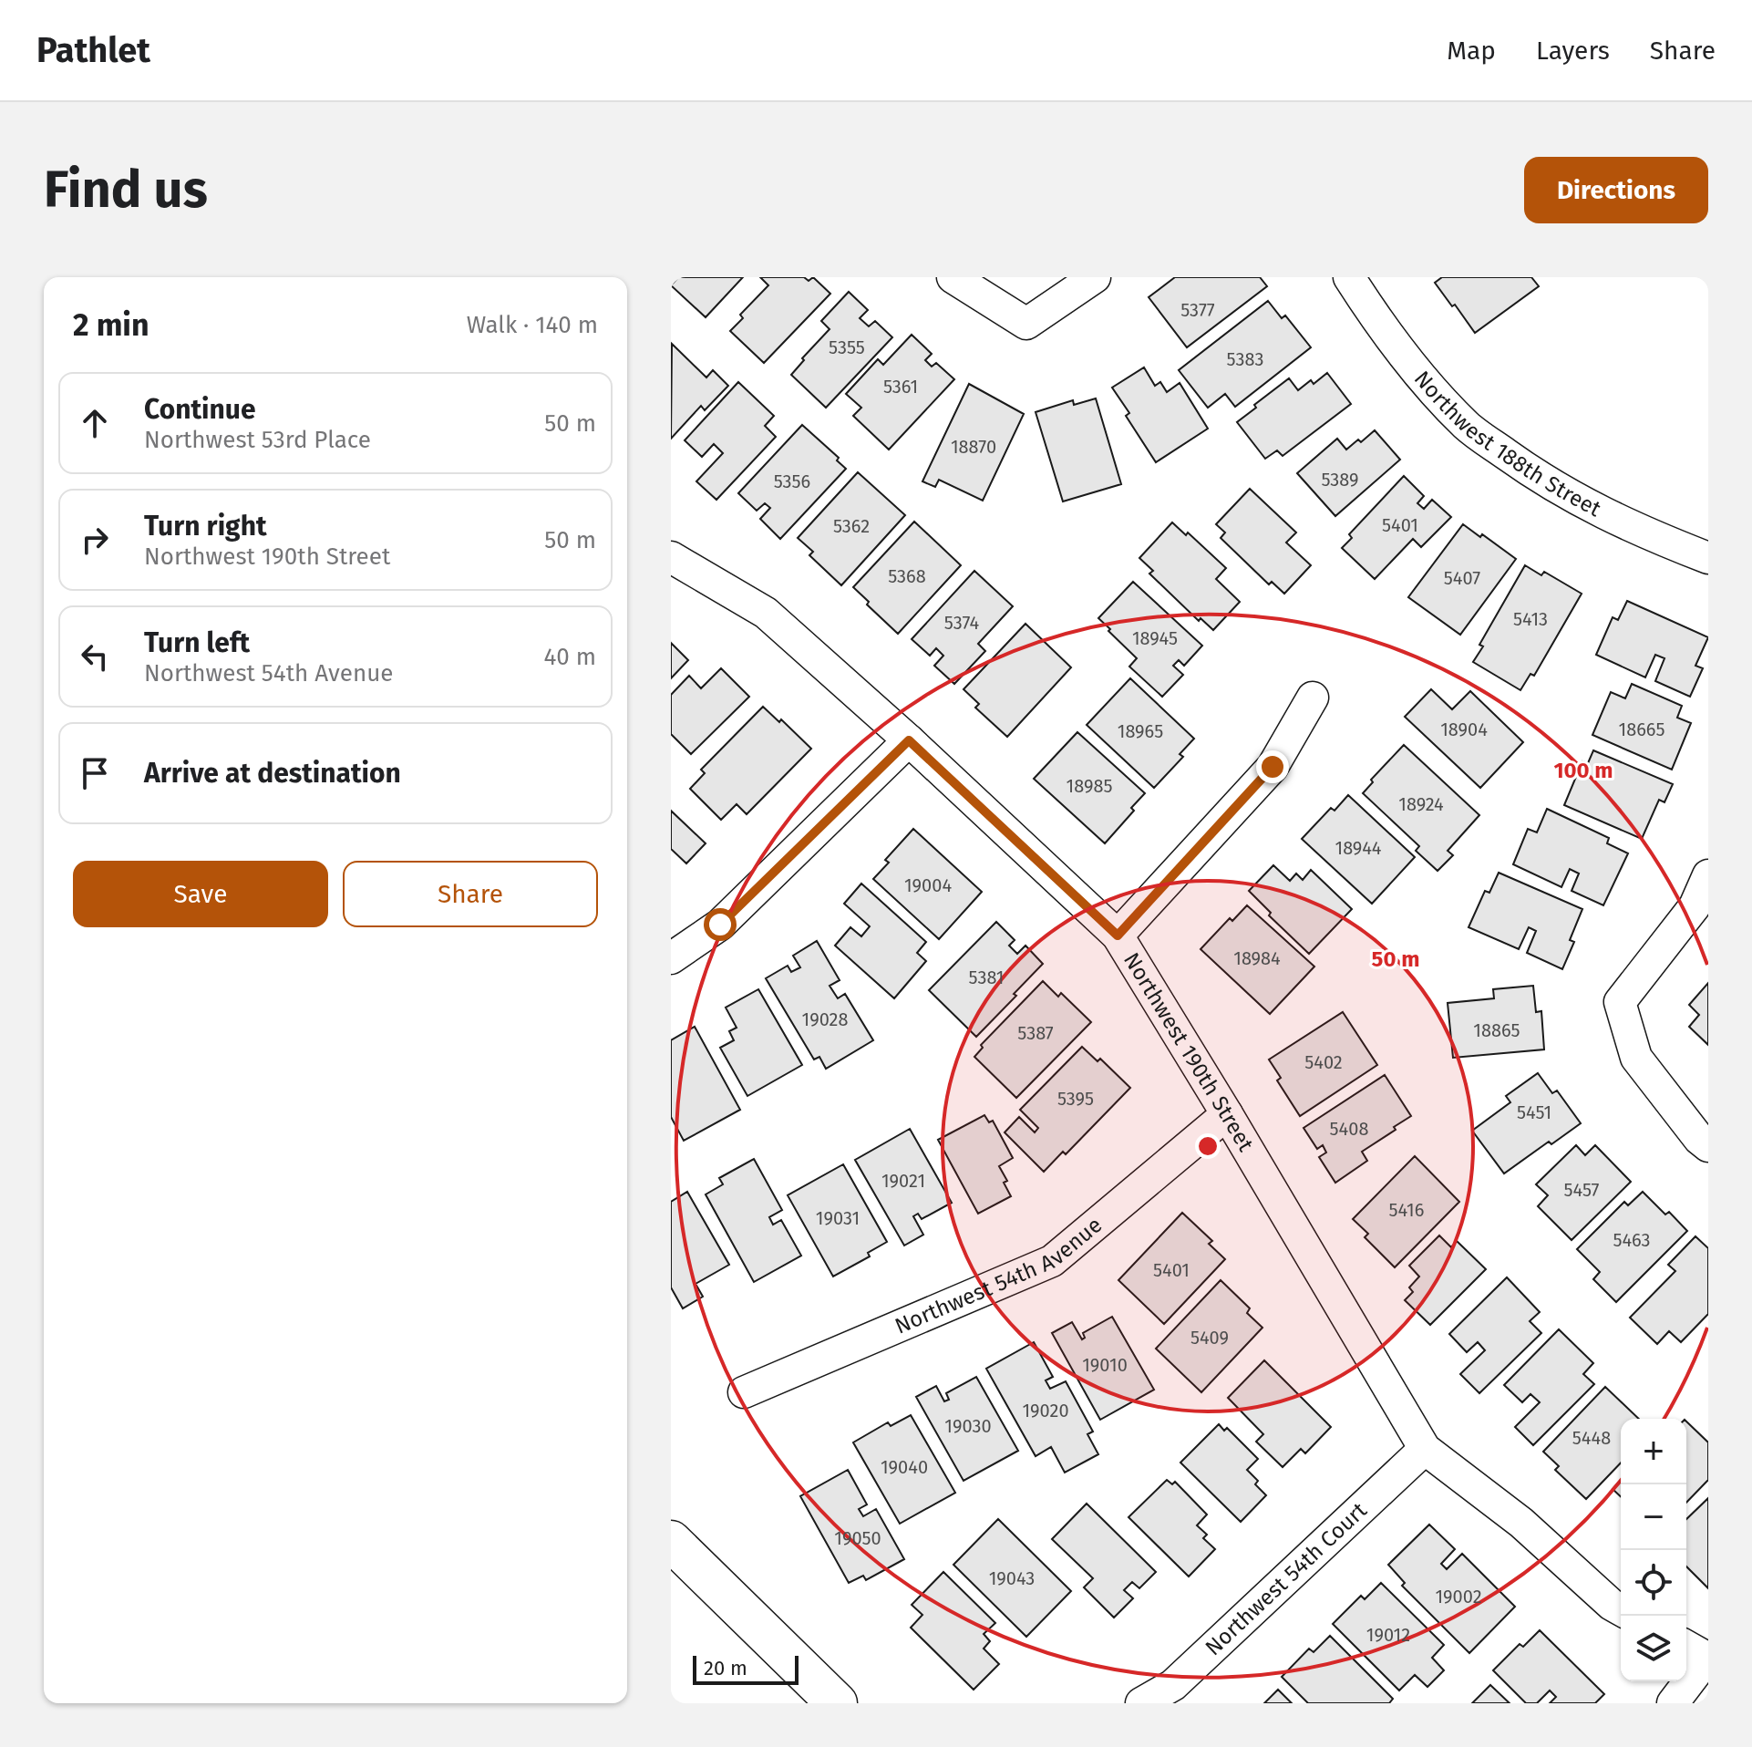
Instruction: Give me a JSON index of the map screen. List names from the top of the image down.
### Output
{
  "streets": {
    "street": [
      "Northwest 188th Street",
      "Northwest 190th Street",
      "Northwest 54th Avenue",
      "Northwest 54th Court"
    ]
  },
  "crossings": [
    ["Northwest 190th Street", "Northwest 54th Avenue"],
    ["Northwest 190th Street", "Northwest 54th Court"]
  ],
  "house_numbers": [
    "5377",
    "5355",
    "5383",
    "5361",
    "18870",
    "5389",
    "5356",
    "5401",
    "5362",
    "5368",
    "5407",
    "5413",
    "5374",
    "18945",
    "18904",
    "18665",
    "18965",
    "18985",
    "18924",
    "18944",
    "19004",
    "18984",
    "5381",
    "19028",
    "18865",
    "5387",
    "5402",
    "5395",
    "5451",
    "5408",
    "19021",
    "5457",
    "5416",
    "19031",
    "5463",
    "5401",
    "5409",
    "19010",
    "19020",
    "19030",
    "5448",
    "19040",
    "19050",
    "19043",
    "19002",
    "19012"
  ],
  "scale_bar": "20 m",
  "page": {
    "header": "Pathlet",
    "nav": ["Map", "Layers", "Share"],
    "buttons": [
      "Directions",
      ["Save", "Share"]
    ],
    "title": "Find us",
    "heading": ["2 min", "Walk · 140 m"],
    "list": [
      ["Continue", "Northwest 53rd Place", "50 m"],
      ["Turn right", "Northwest 190th Street", "50 m"],
      ["Turn left", "Northwest 54th Avenue", "40 m"],
      "Arrive at destination"
    ],
    "map_buttons": ["+", "−"],
    "scale": "20 m"
  },
  "rings": ["100 m", "50 m"]
}
